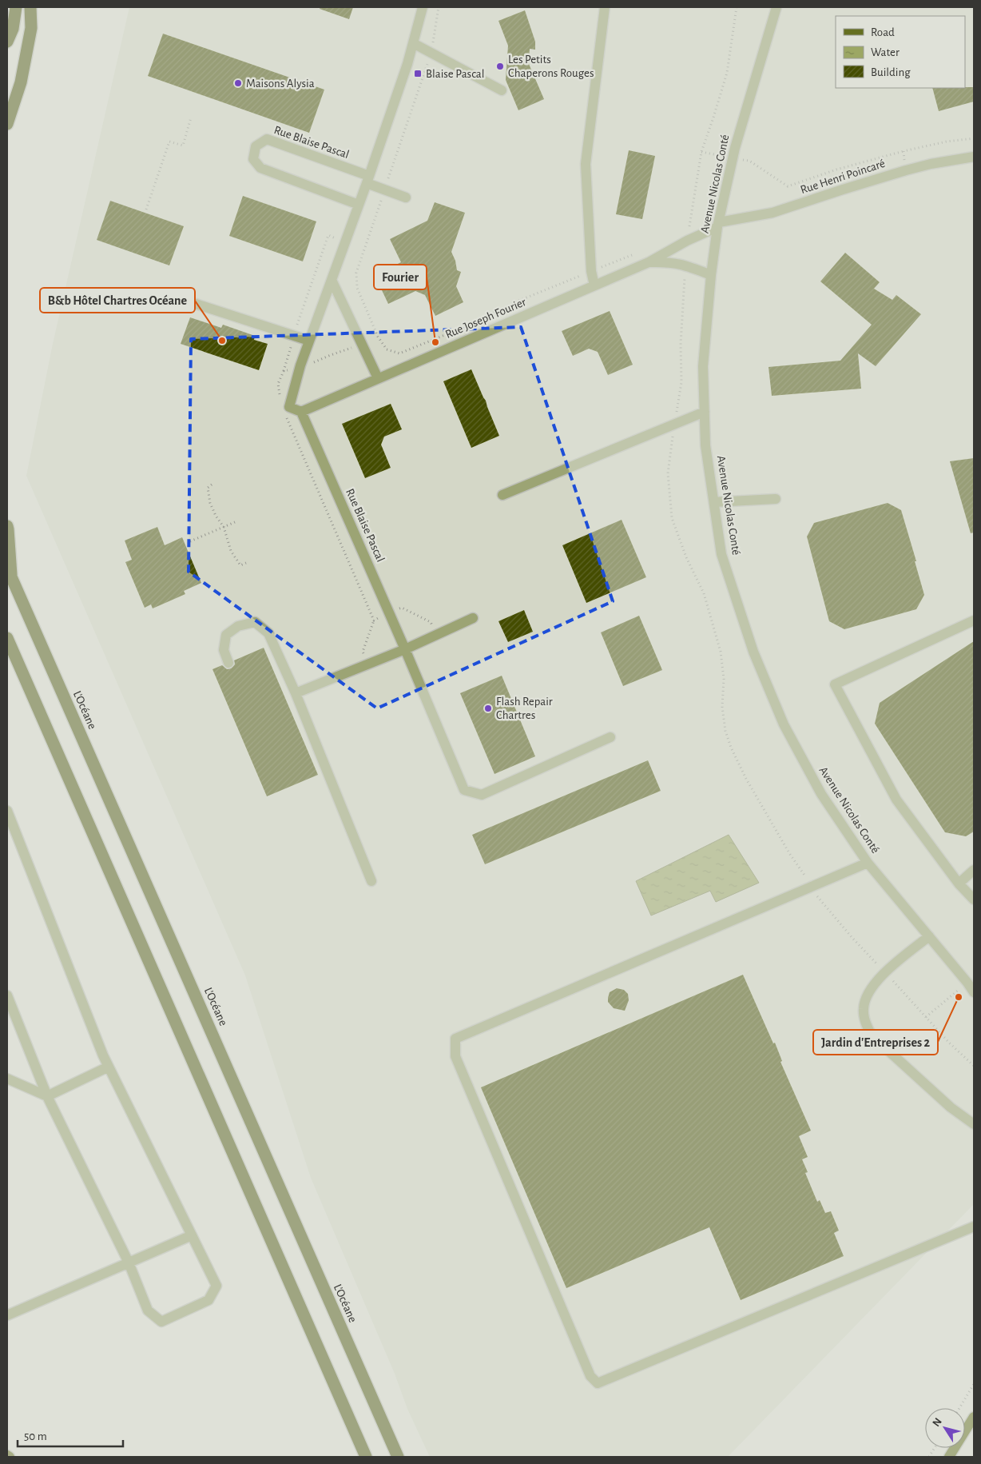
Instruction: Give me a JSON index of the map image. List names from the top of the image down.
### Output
{
  "streets": {
    "highway": ["L’Océane"],
    "street": [
      "Rue Blaise Pascal",
      "Rue Henri Poincaré",
      "Avenue Nicolas Conté",
      "Rue Joseph Fourier"
    ]
  },
  "crossings": [
    ["Rue Blaise Pascal", "Rue Joseph Fourier"],
    ["Rue Henri Poincaré", "Avenue Nicolas Conté"],
    ["Rue Henri Poincaré", "Rue Joseph Fourier"],
    ["Avenue Nicolas Conté", "Rue Joseph Fourier"]
  ],
  "places": {
    "other": [
      "Les Petits Chaperons Rouges",
      "Maisons Alysia",
      "B&b Hôtel Chartres Océane",
      "Fourier",
      "Flash Repair Chartres",
      "Jardin d'Entreprises 2"
    ],
    "transit": ["Blaise Pascal"]
  },
  "legend": ["Road", "Water", "Building"],
  "scale_bar": "50 m",
  "north": "top left"
}
